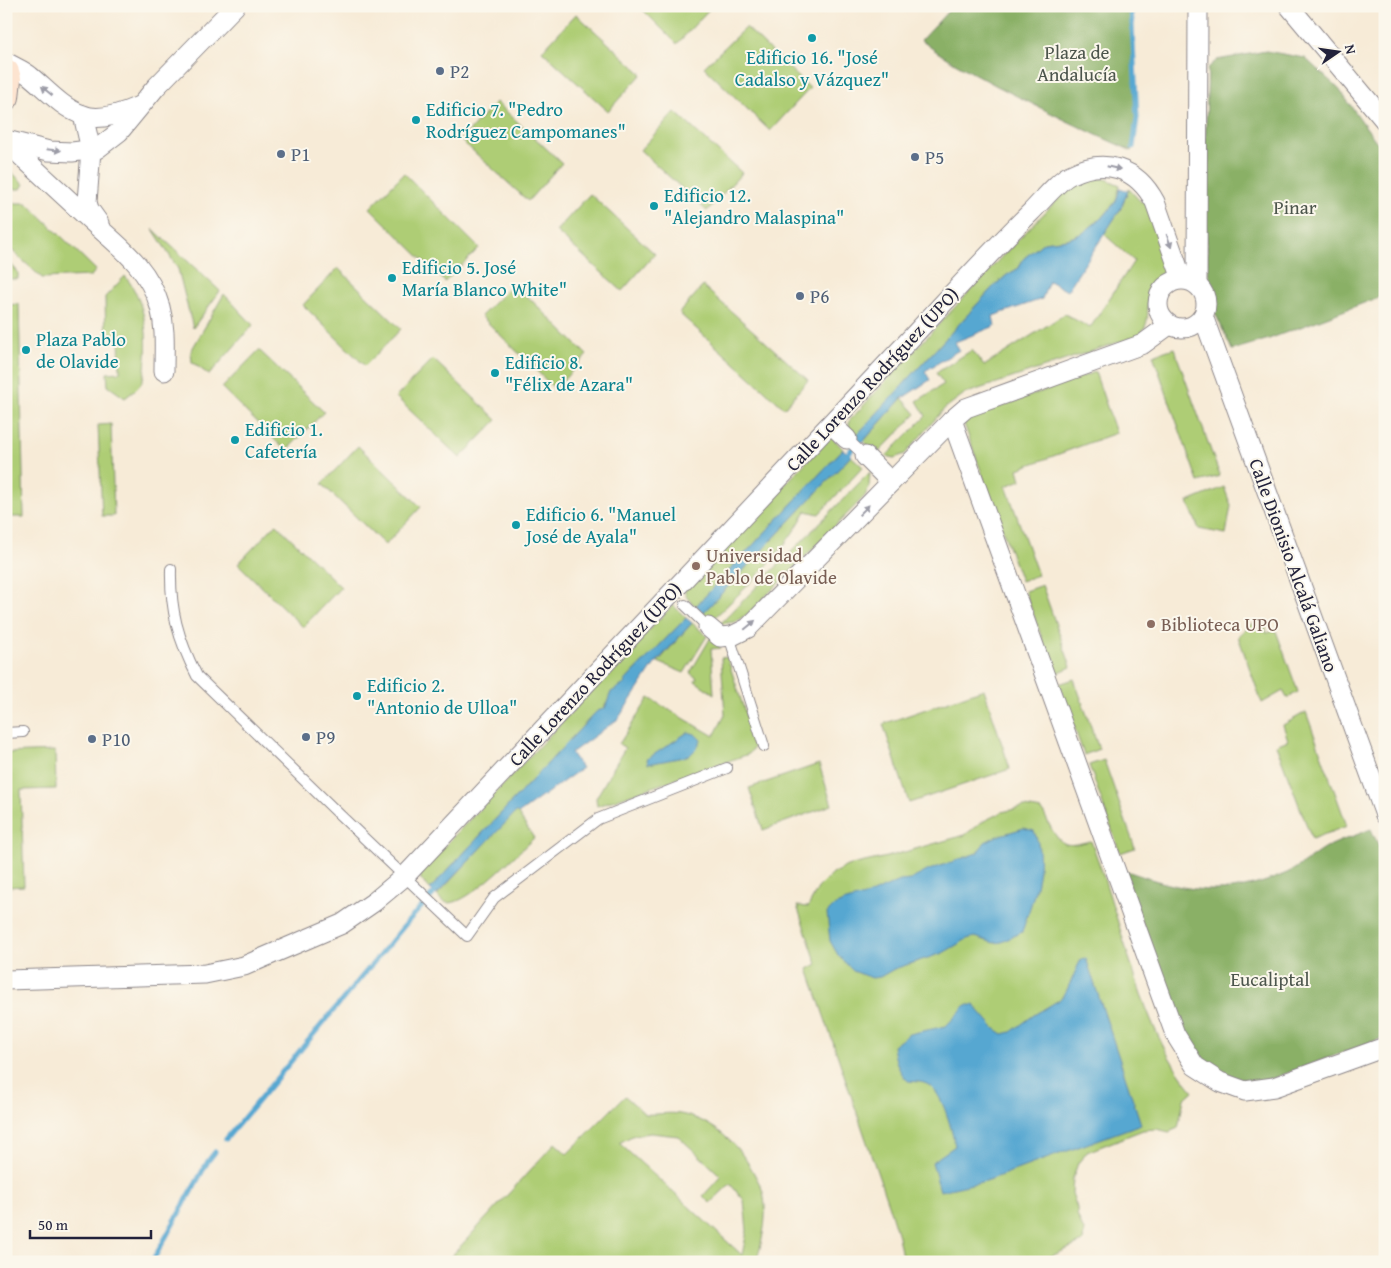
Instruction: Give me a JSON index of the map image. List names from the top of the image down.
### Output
{
  "streets": {
    "street": ["Calle Lorenzo Rodríguez (UPO)", "Calle Dionisio Alcalá Galiano"]
  },
  "crossings": [
    ["Calle Lorenzo Rodríguez (UPO)", "Calle Dionisio Alcalá Galiano"]
  ],
  "parks": ["Plaza de Andalucía", "Pinar", "Eucaliptal"],
  "places": [
    "Edificio 16. \"José Cadalso y Vázquez\"",
    "P2",
    "Edificio 7. \"Pedro Rodríguez Campomanes\"",
    "P1",
    "P5",
    "Edificio 12. \"Alejandro Malaspina\"",
    "Edificio 5. José María Blanco White\"",
    "P6",
    "Plaza Pablo de Olavide",
    "Edificio 8. \"Félix de Azara\"",
    "Edificio 1. Cafetería",
    "Edificio 6. \"Manuel José de Ayala\"",
    "Universidad Pablo de Olavide",
    "Biblioteca UPO",
    "Edificio 2. \"Antonio de Ulloa\"",
    "P9",
    "P10"
  ],
  "scale_bar": "50 m",
  "north": "right"
}
